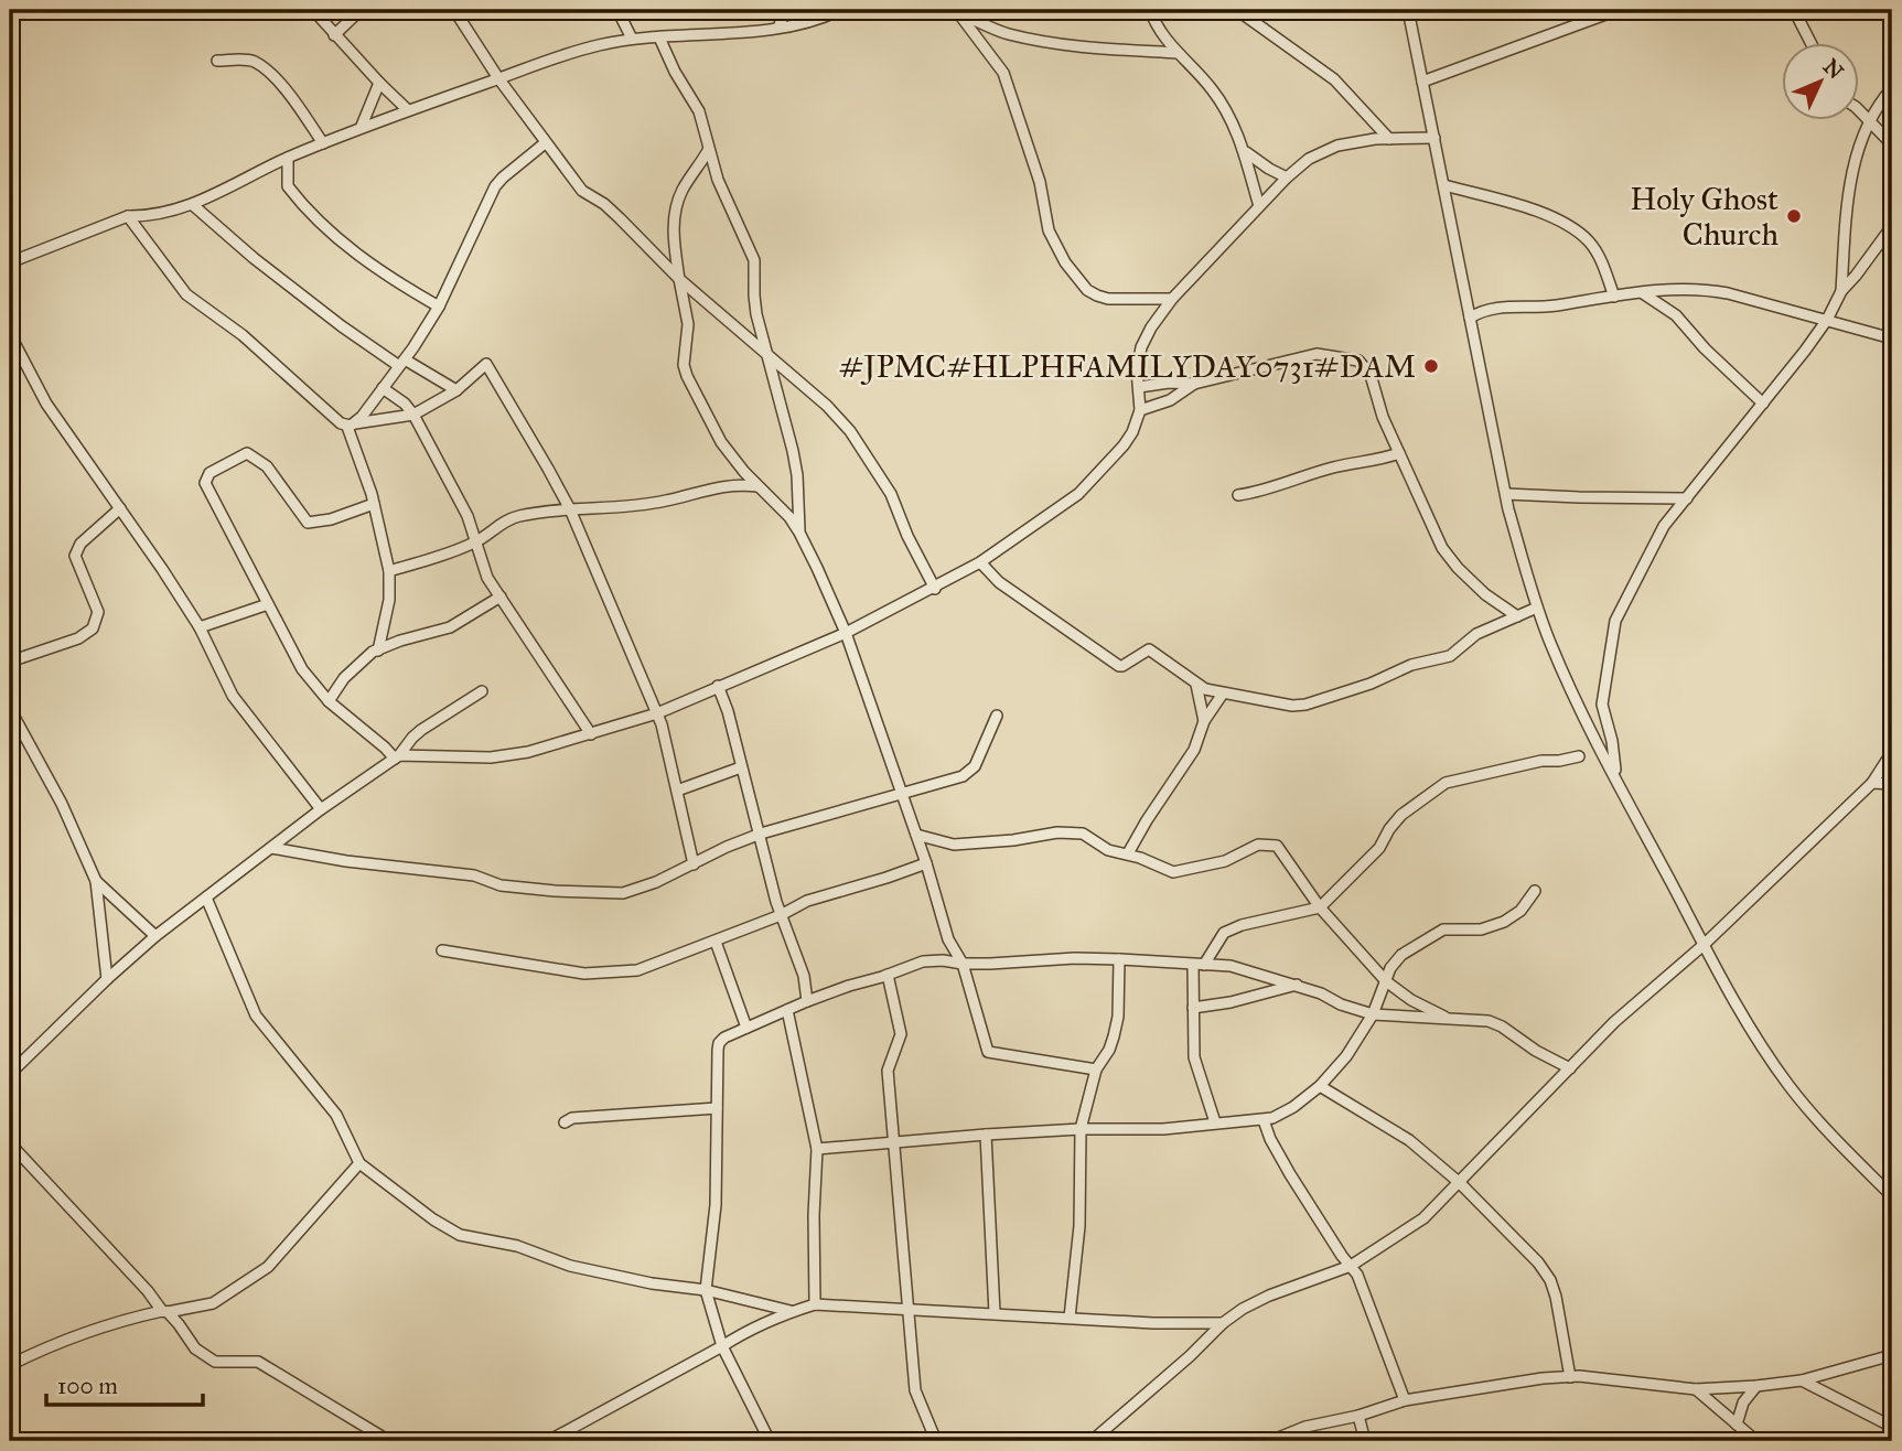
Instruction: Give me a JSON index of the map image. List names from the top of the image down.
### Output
{
  "places": ["Holy Ghost Church", "#JPMC#HLPHFAMILYDAY0731#DAM"],
  "scale_bar": "100 m",
  "north": "top right"
}
